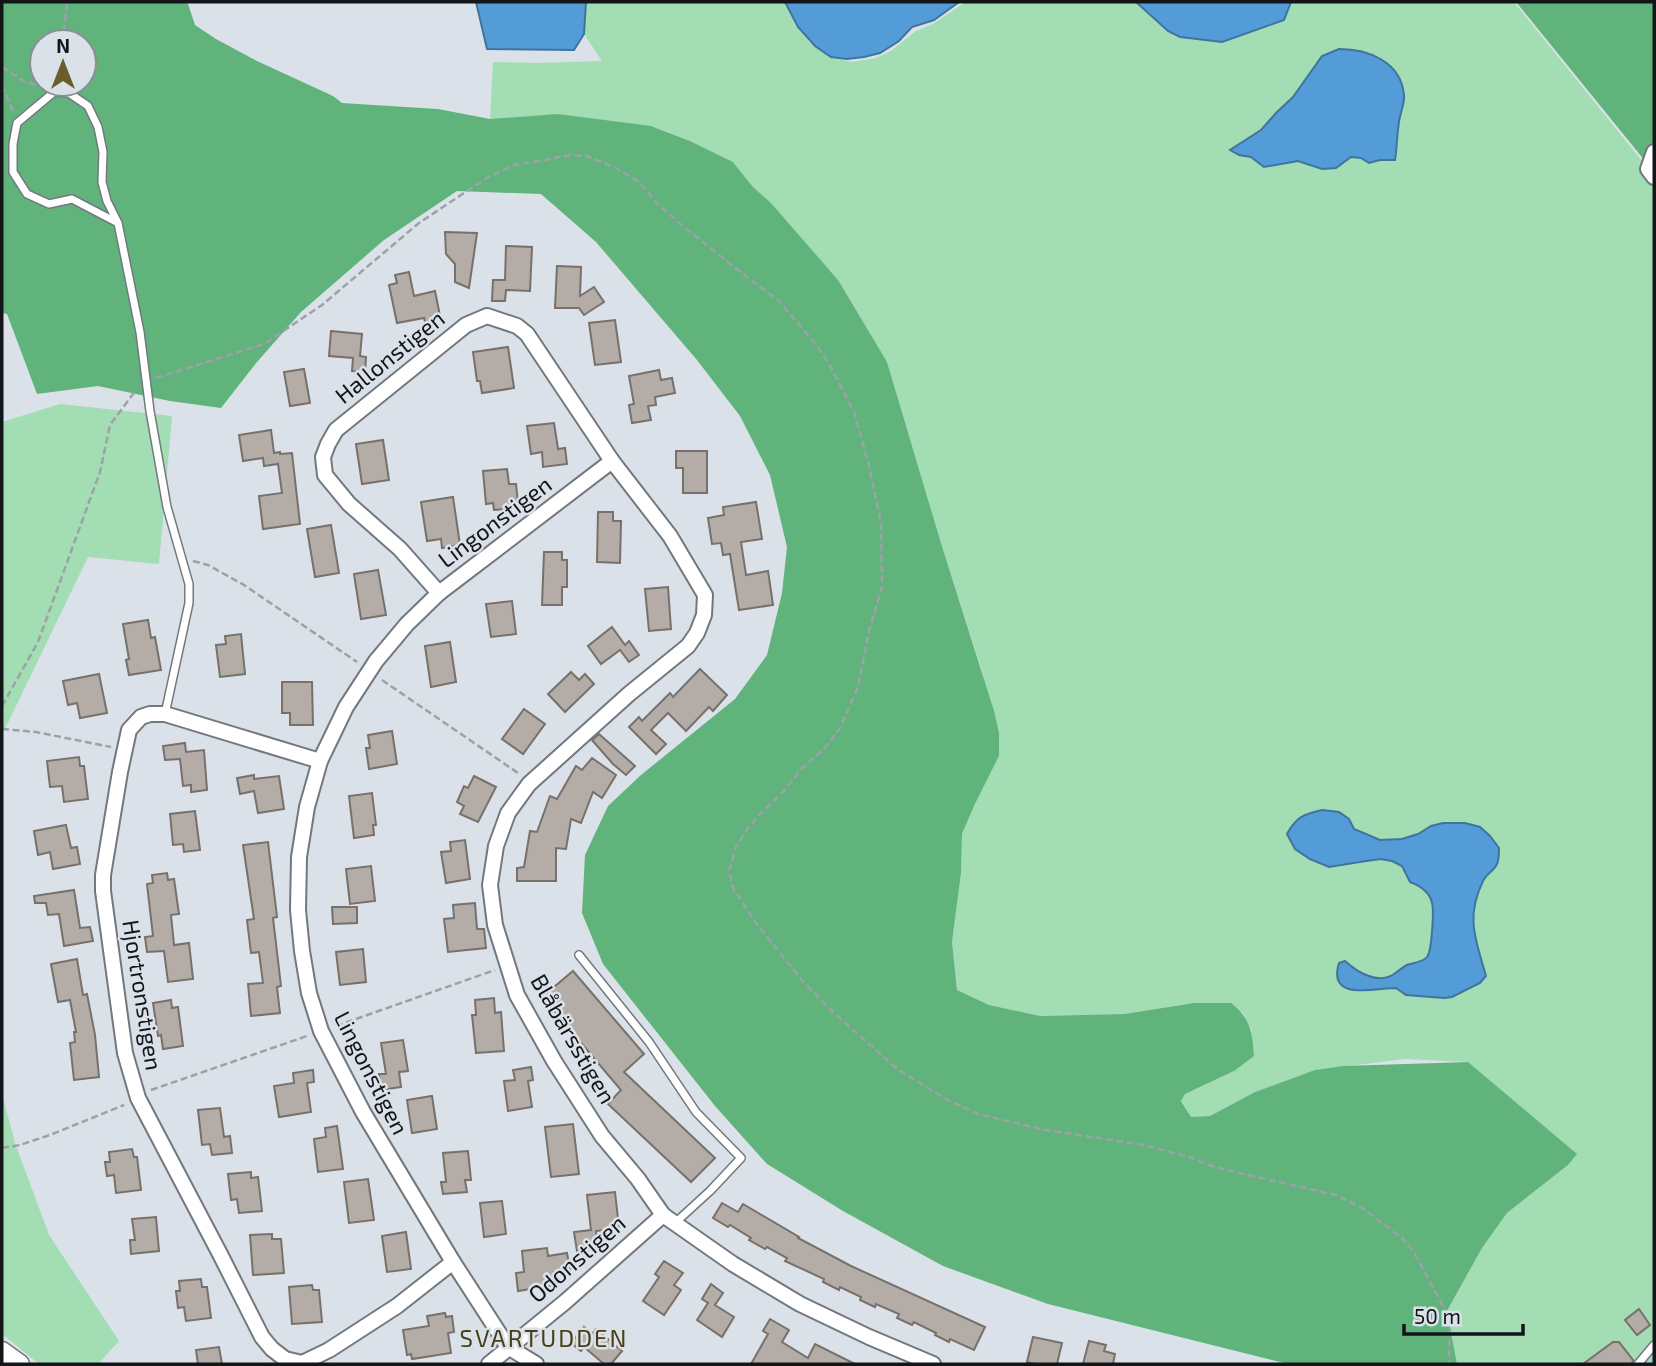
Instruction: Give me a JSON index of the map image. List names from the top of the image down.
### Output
{
  "streets": {
    "street": [
      "Hallonstigen",
      "Lingonstigen",
      "Hjortronstigen",
      "Blåbärsstigen",
      "Odonstigen"
    ]
  },
  "crossings": [
    ["Hallonstigen", "Lingonstigen"],
    ["Hallonstigen", "Blåbärsstigen"],
    ["Lingonstigen", "Hjortronstigen"],
    ["Lingonstigen", "Blåbärsstigen"],
    ["Lingonstigen", "Odonstigen"],
    ["Blåbärsstigen", "Odonstigen"]
  ],
  "districts": ["SVARTUDDEN"],
  "scale_bar": "50 m",
  "north": "top"
}
